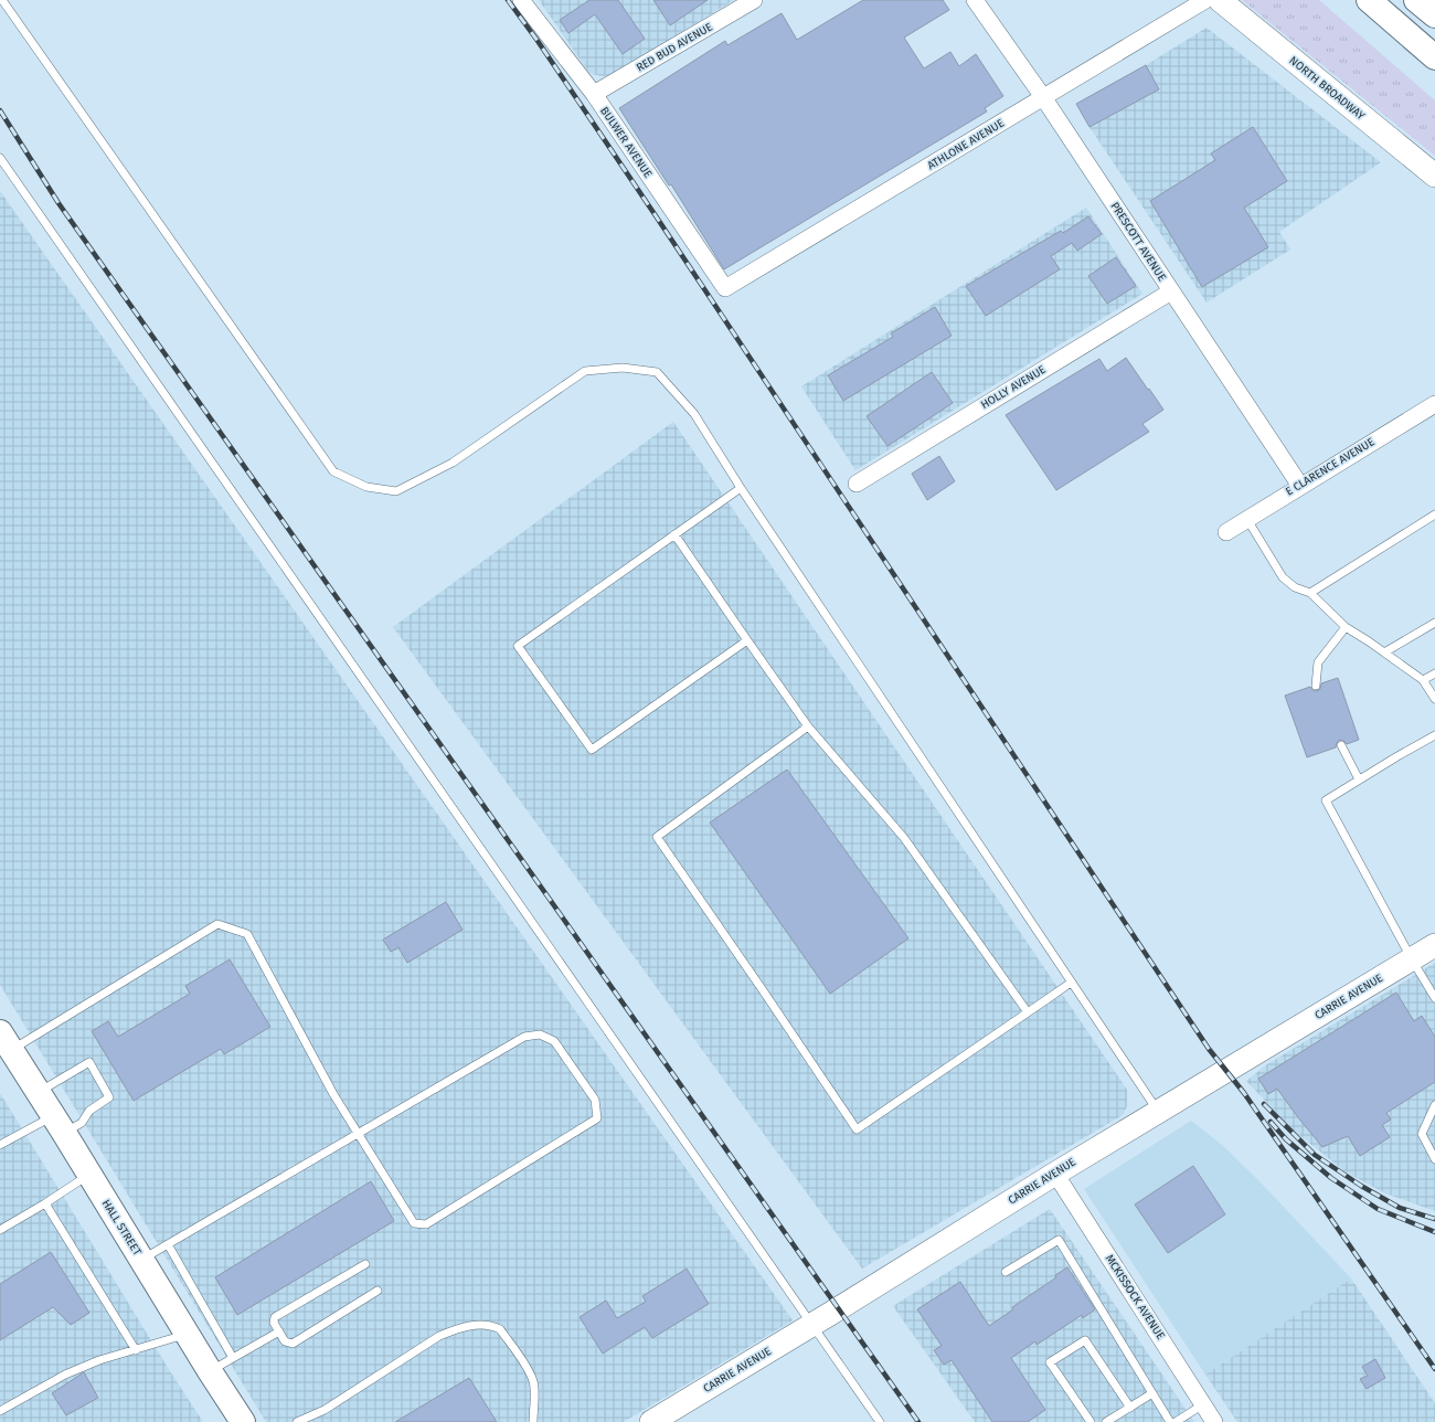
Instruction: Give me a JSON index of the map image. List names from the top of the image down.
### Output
{
  "streets": {
    "main road": ["HALL STREET"],
    "street": [
      "RED BUD AVENUE",
      "NORTH BROADWAY",
      "BULWER AVENUE",
      "ATHLONE AVENUE",
      "PRESCOTT AVENUE",
      "HOLLY AVENUE",
      "E CLARENCE AVENUE",
      "CARRIE AVENUE",
      "MCKISSOCK AVENUE"
    ]
  },
  "crossings": [
    ["RED BUD AVENUE", "BULWER AVENUE"],
    ["BULWER AVENUE", "ATHLONE AVENUE"],
    ["ATHLONE AVENUE", "PRESCOTT AVENUE"],
    ["PRESCOTT AVENUE", "HOLLY AVENUE"],
    ["PRESCOTT AVENUE", "E CLARENCE AVENUE"],
    ["CARRIE AVENUE", "MCKISSOCK AVENUE"]
  ]
}
